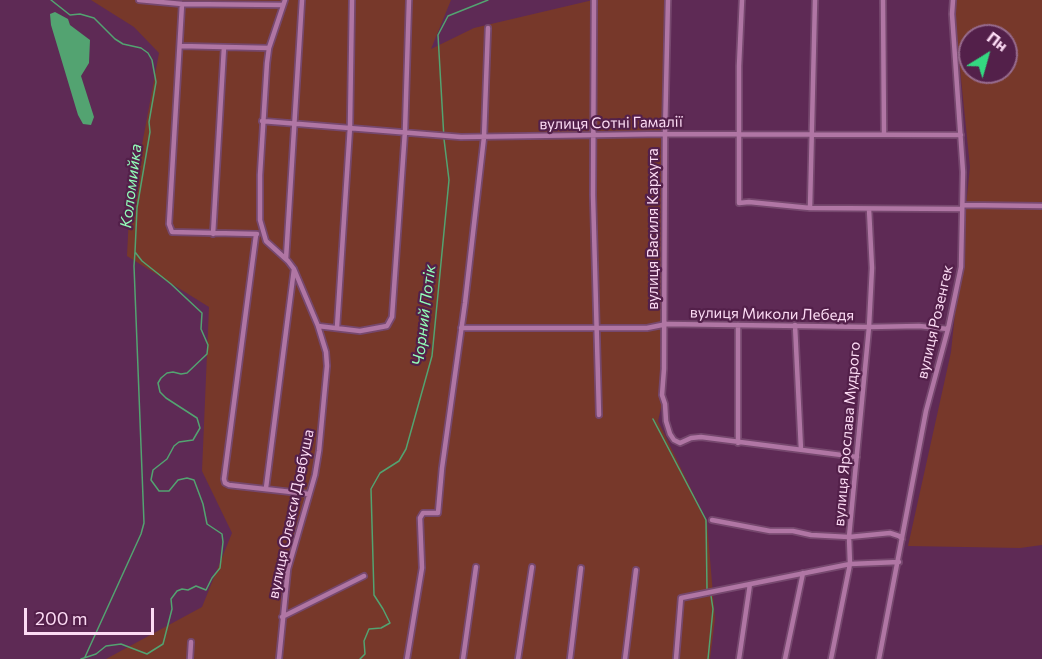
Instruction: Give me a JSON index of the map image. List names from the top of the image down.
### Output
{
  "streets": {
    "street": [
      "вулиця Сотні Гамалії",
      "вулиця Василя Кархута",
      "вулиця Миколи Лебедя",
      "вулиця Розенгек",
      "вулиця Ярослава Мудрого",
      "вулиця Олекси Довбуша"
    ]
  },
  "crossings": [
    ["вулиця Сотні Гамалії", "вулиця Василя Кархута"],
    ["вулиця Сотні Гамалії", "вулиця Розенгек"],
    ["вулиця Василя Кархута", "вулиця Миколи Лебедя"],
    ["вулиця Миколи Лебедя", "вулиця Розенгек"],
    ["вулиця Миколи Лебедя", "вулиця Ярослава Мудрого"]
  ],
  "water": ["Коломийка", "Чорний Потік"],
  "scale_bar": "200 m",
  "north": "top right"
}
